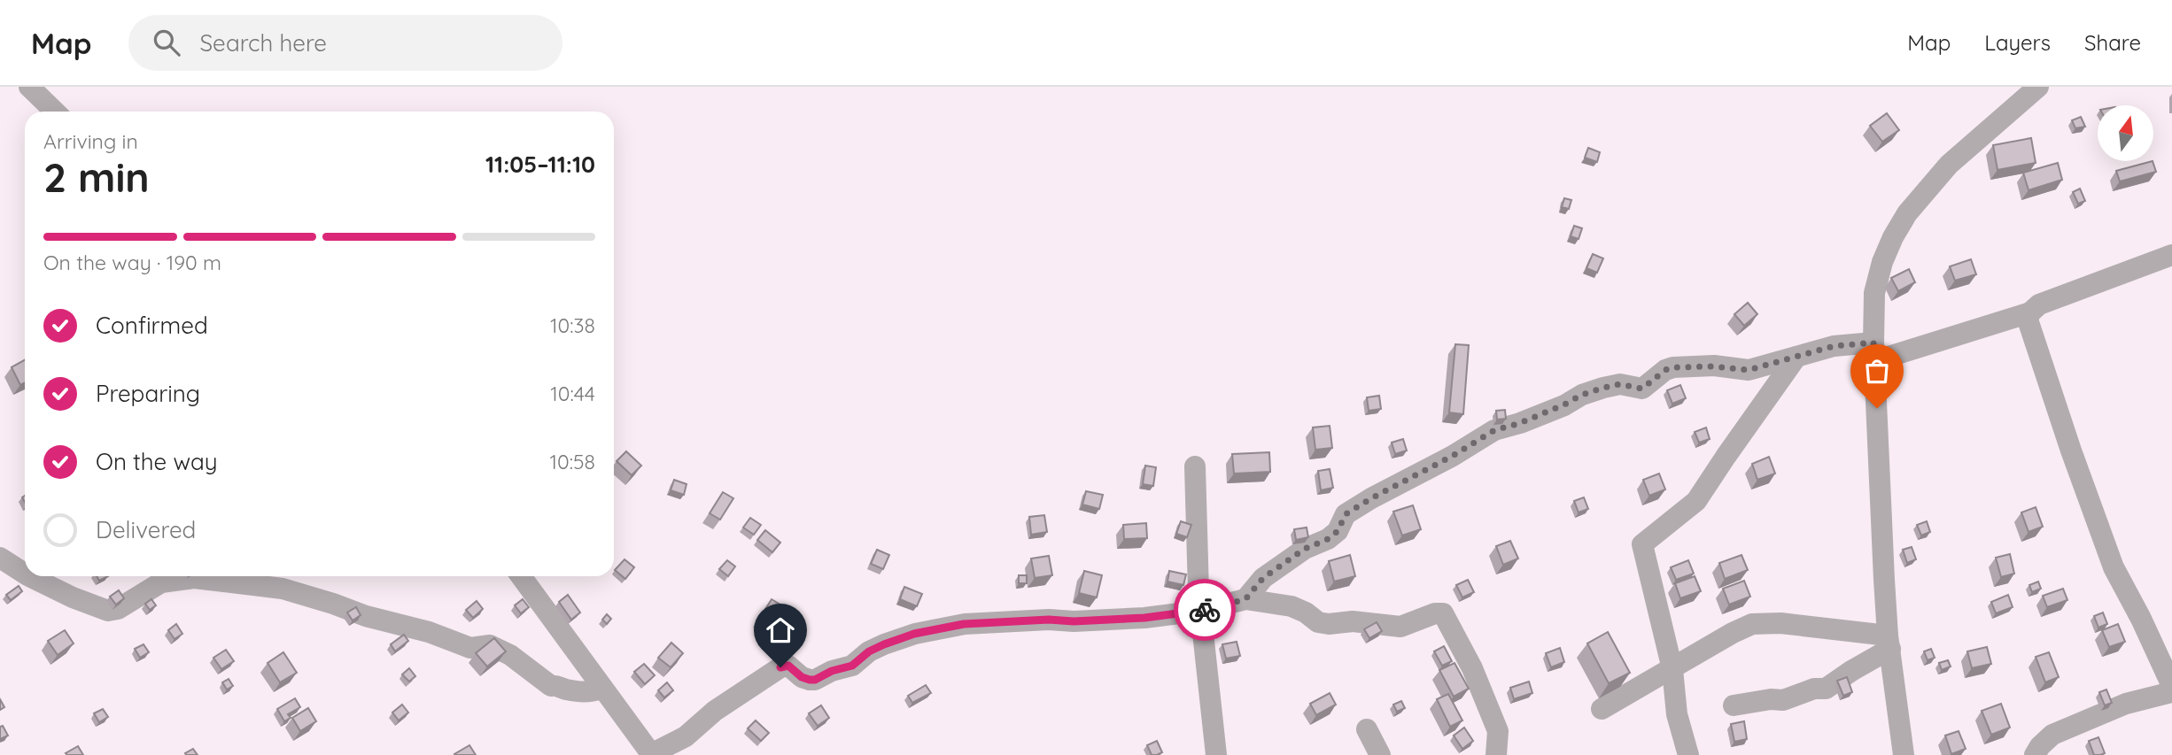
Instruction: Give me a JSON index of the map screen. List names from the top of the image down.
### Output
{
  "north": "top",
  "page": {
    "header": "Map",
    "search": "Search here",
    "nav": ["Map", "Layers", "Share"],
    "heading": ["2 min", "Arriving in", "11:05–11:10"],
    "bar": "On the way · 190 m",
    "list": [
      ["Confirmed", "10:38"],
      ["Preparing", "10:44"],
      ["On the way", "10:58"],
      "Delivered"
    ]
  }
}
